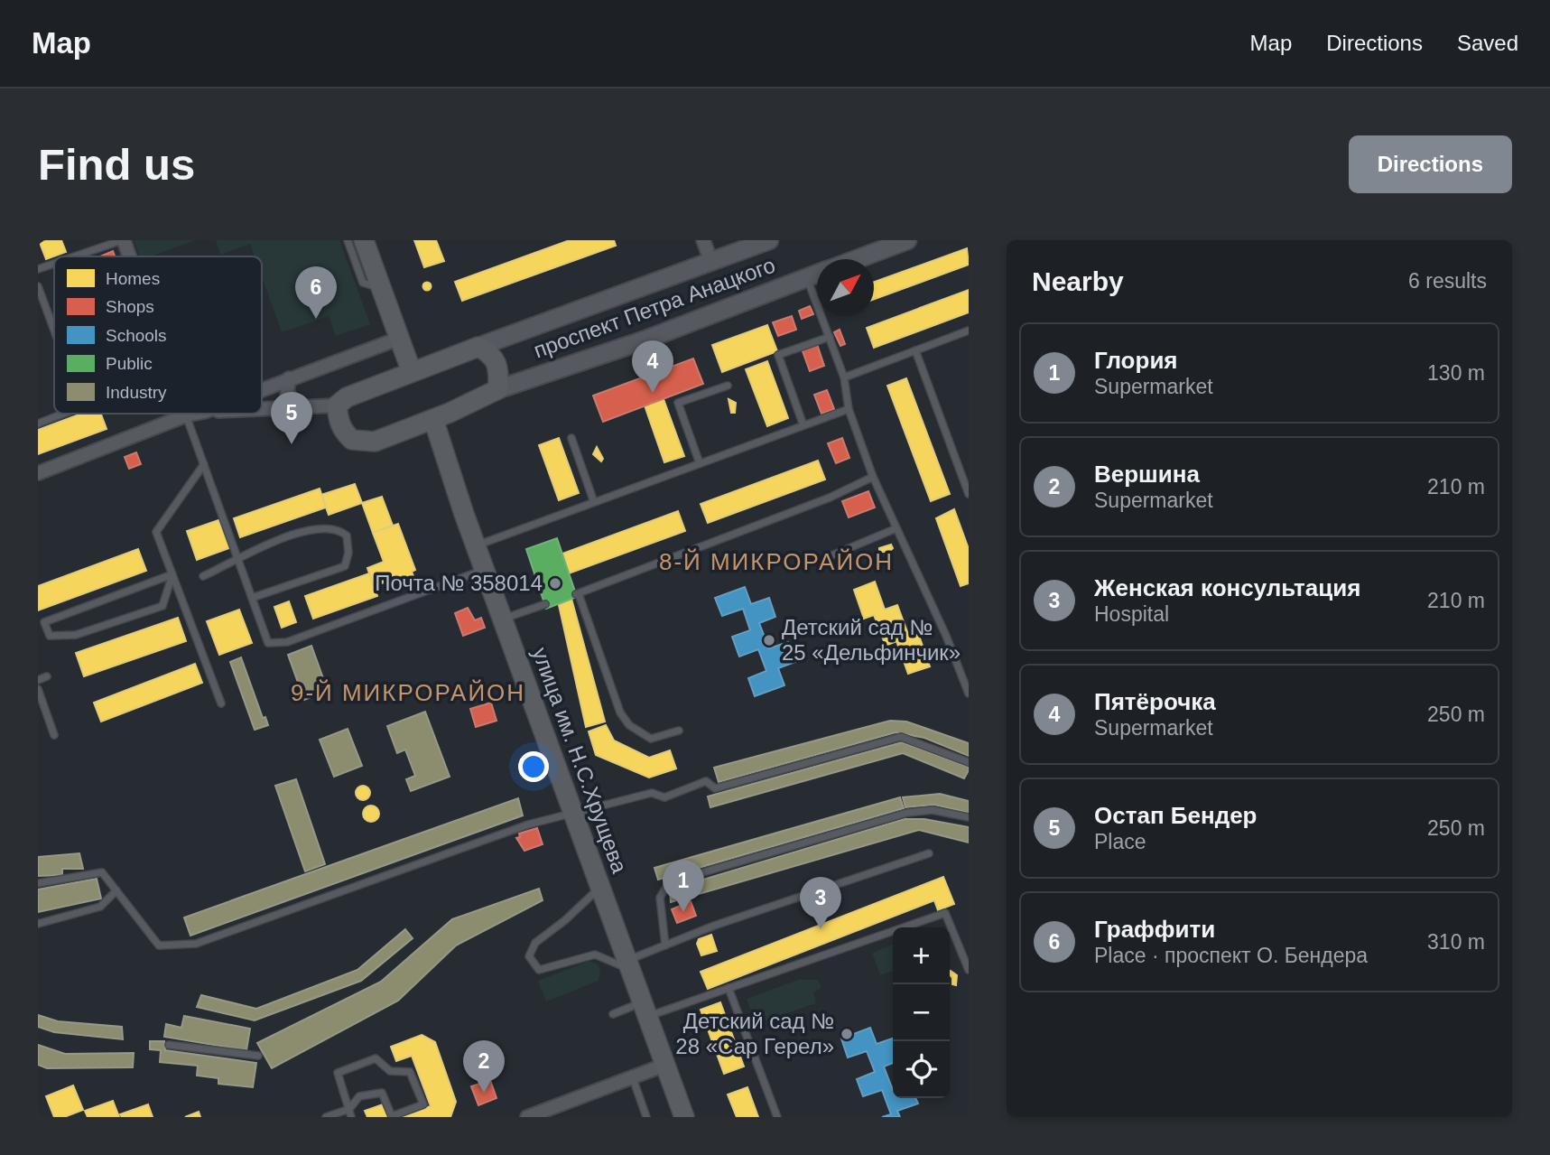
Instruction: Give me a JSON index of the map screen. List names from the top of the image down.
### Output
{
  "streets": {
    "main road": ["проспект Петра Анацкого", "улица им. Н.С.Хрущева"]
  },
  "crossings": [
    ["проспект Петра Анацкого", "улица им. Н.С.Хрущева"]
  ],
  "districts": ["8-Й МИКРОРАЙОН", "9-Й МИКРОРАЙОН"],
  "places": ["Почта № 358014", "Детский сад № 25 «Дельфинчик»", "Детский сад № 28 «Сар Герел»"],
  "legend": [
    "Homes",
    "Shops",
    "Schools",
    "Public",
    "Industry"
  ],
  "north": "top right",
  "page": {
    "header": "Map",
    "nav": ["Map", "Directions", "Saved"],
    "buttons": "Directions",
    "title": "Find us",
    "heading": ["Nearby", "6 results"],
    "pins": [
      "6",
      "4",
      "5",
      "1",
      "3",
      "2"
    ],
    "list": [
      {
        "mark": "1",
        "name": "Глория",
        "note": "Supermarket",
        "value": "130 m"
      },
      {
        "mark": "2",
        "name": "Вершина",
        "note": "Supermarket",
        "value": "210 m"
      },
      {
        "mark": "3",
        "name": "Женская консультация",
        "note": "Hospital",
        "value": "210 m"
      },
      {
        "mark": "4",
        "name": "Пятёрочка",
        "note": "Supermarket",
        "value": "250 m"
      },
      {
        "mark": "5",
        "name": "Остап Бендер",
        "note": "Place",
        "value": "250 m"
      },
      {
        "mark": "6",
        "name": "Граффити",
        "note": "Place · проспект О. Бендера",
        "value": "310 m"
      }
    ],
    "map_buttons": ["+", "−"]
  }
}
